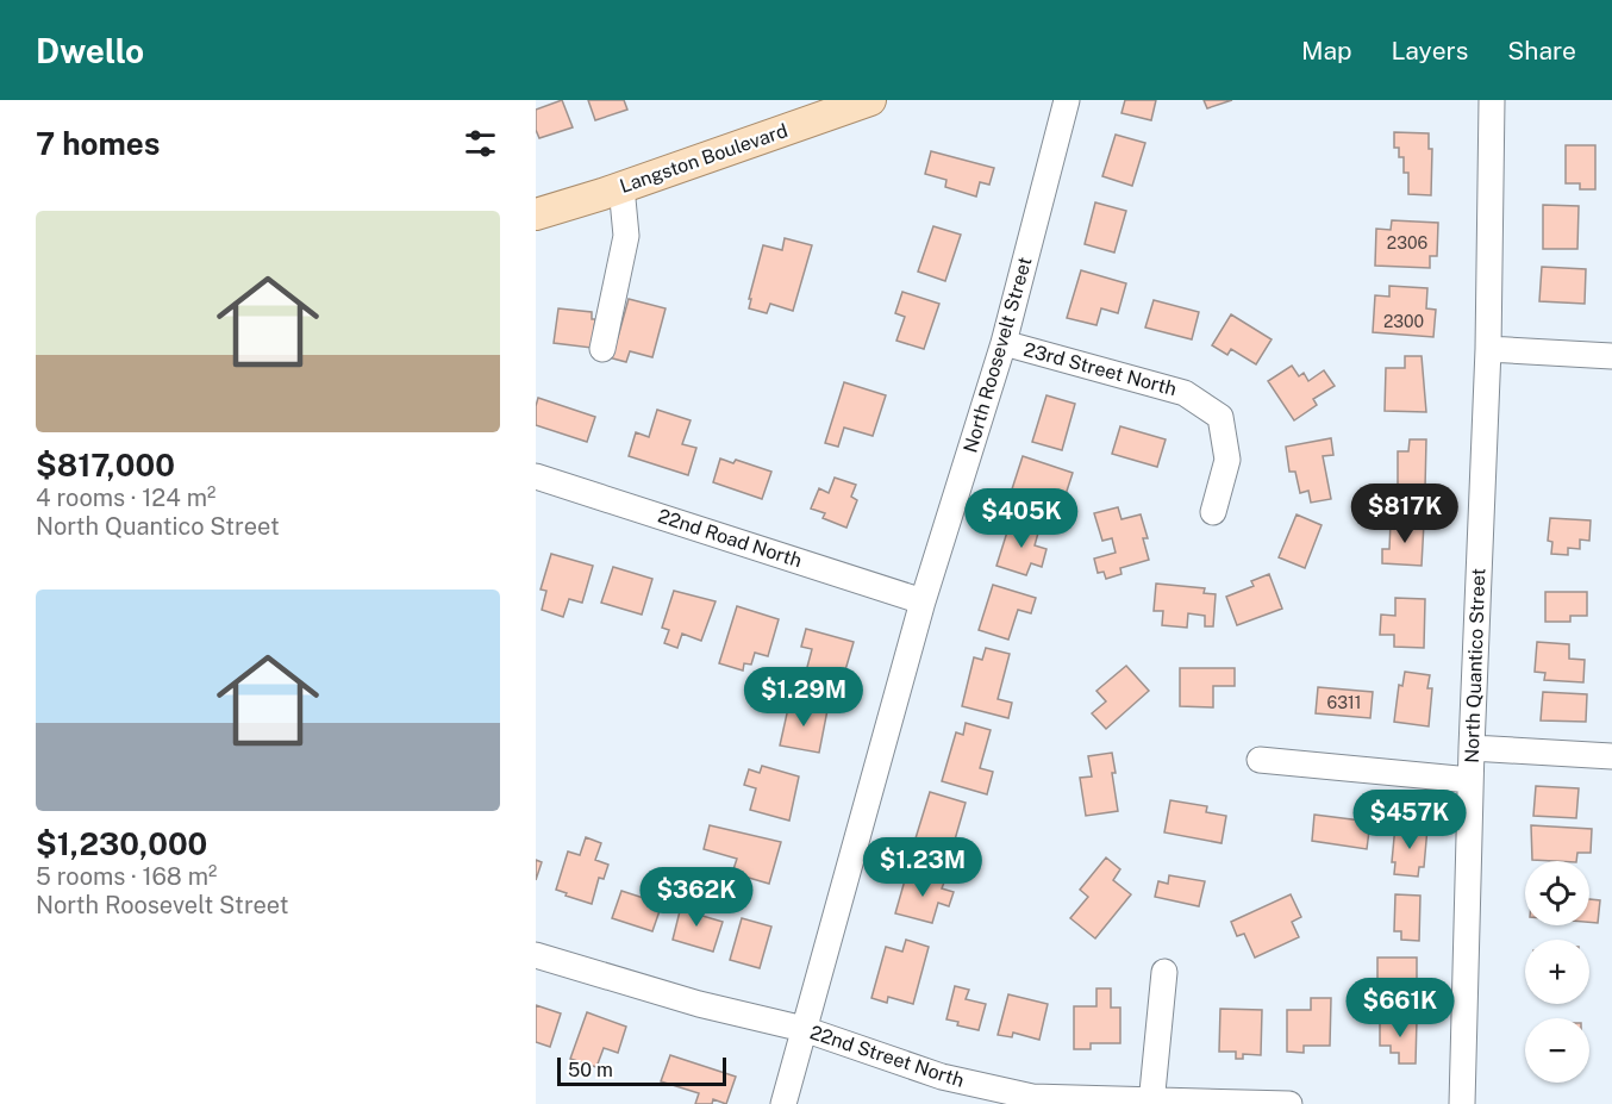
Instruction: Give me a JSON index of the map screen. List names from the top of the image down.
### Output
{
  "streets": {
    "main road": ["Langston Boulevard"],
    "street": [
      "North Roosevelt Street",
      "23rd Street North",
      "22nd Road North",
      "North Quantico Street",
      "22nd Street North"
    ]
  },
  "crossings": [
    ["North Roosevelt Street", "23rd Street North"],
    ["North Roosevelt Street", "22nd Road North"],
    ["North Roosevelt Street", "22nd Street North"]
  ],
  "house_numbers": ["2306", "2300", "6311"],
  "scale_bar": "50 m",
  "page": {
    "header": "Dwello",
    "nav": ["Map", "Layers", "Share"],
    "heading": "7 homes",
    "list": [
      {
        "name": "$817,000",
        "note": "4 rooms · 124 m² · North Quantico Street"
      },
      {
        "name": "$1,230,000",
        "note": "5 rooms · 168 m² · North Roosevelt Street"
      }
    ],
    "price": [
      "$817K",
      "$405K",
      "$1.29M",
      "$457K",
      "$1.23M",
      "$362K",
      "$661K"
    ],
    "map_buttons": ["+", "−"],
    "scale": "50 m"
  }
}
